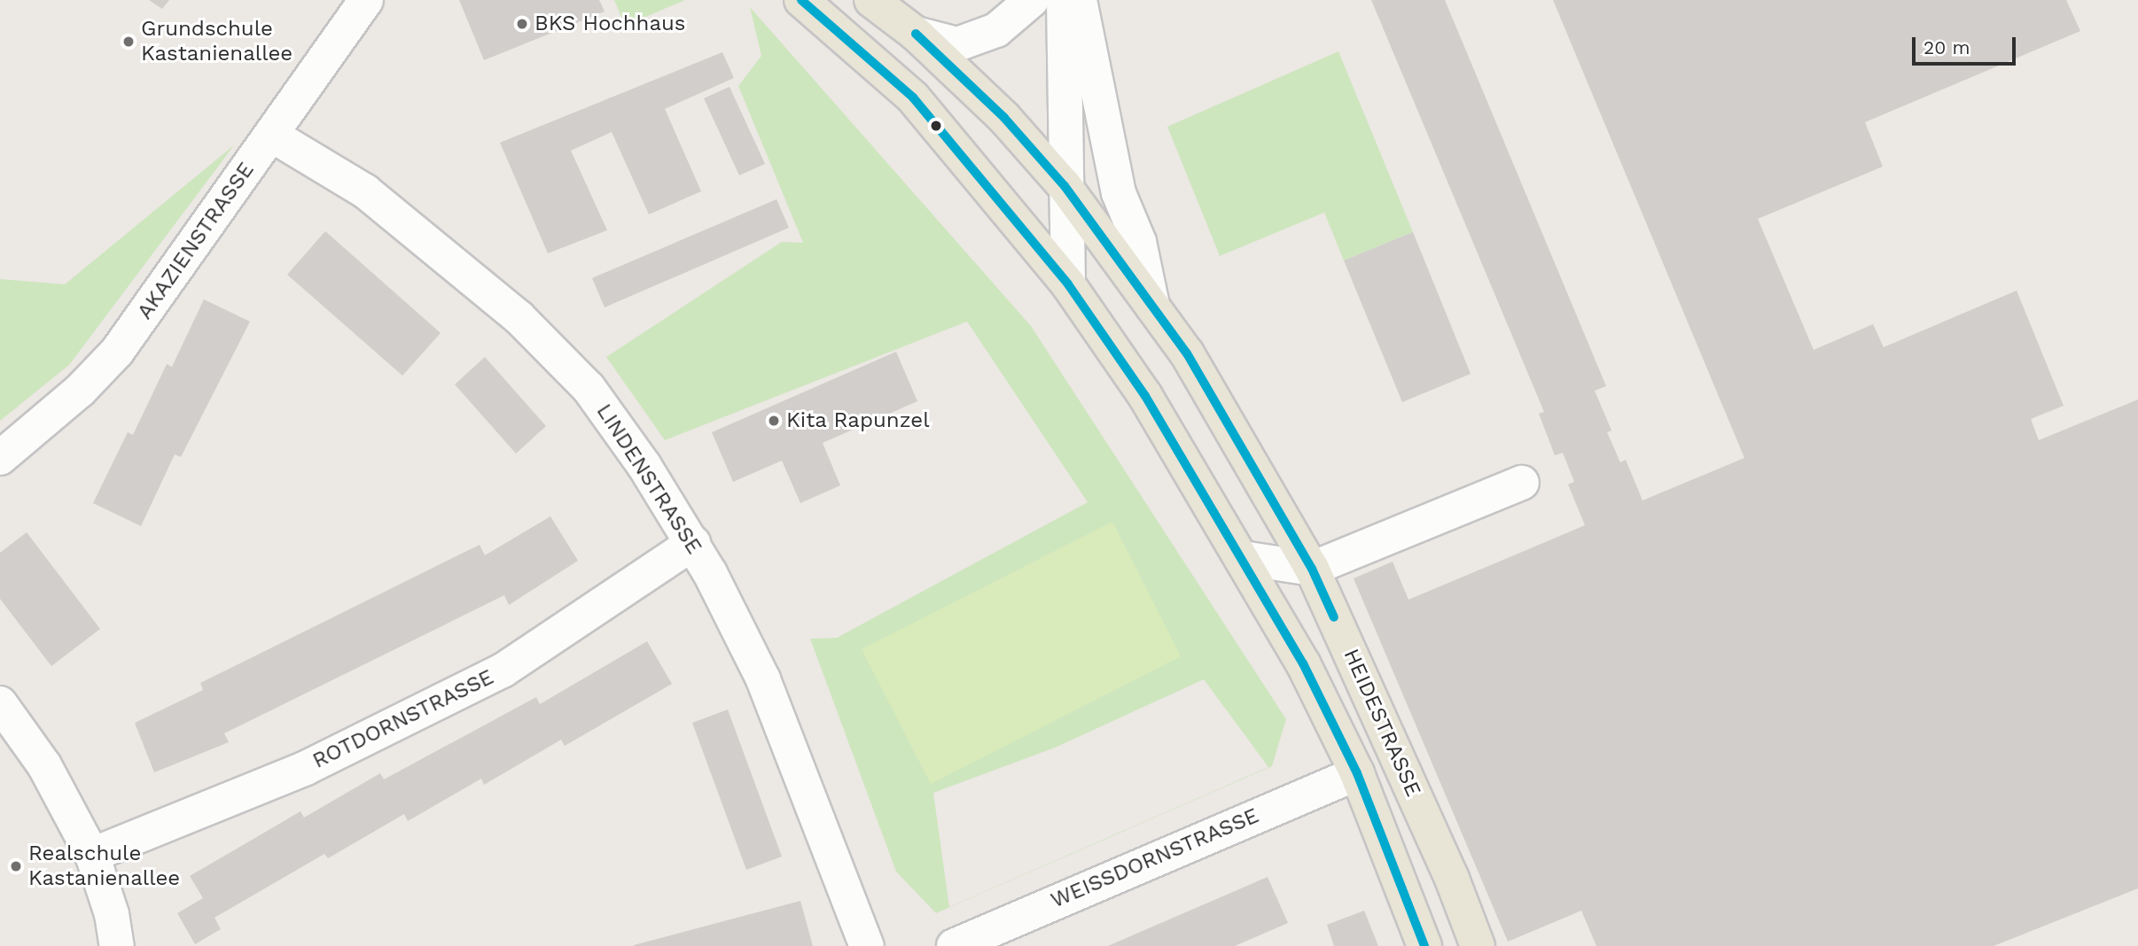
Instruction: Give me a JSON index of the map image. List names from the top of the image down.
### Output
{
  "streets": {
    "main road": ["HEIDESTRASSE"],
    "street": [
      "AKAZIENSTRASSE",
      "LINDENSTRASSE",
      "ROTDORNSTRASSE",
      "WEISSDORNSTRASSE"
    ]
  },
  "crossings": [
    ["AKAZIENSTRASSE", "LINDENSTRASSE"],
    ["LINDENSTRASSE", "ROTDORNSTRASSE"],
    ["HEIDESTRASSE", "WEISSDORNSTRASSE"]
  ],
  "places": [
    "BKS Hochhaus",
    "Grundschule Kastanienallee",
    "Kita Rapunzel",
    "Realschule Kastanienallee"
  ],
  "scale_bar": "20 m"
}
